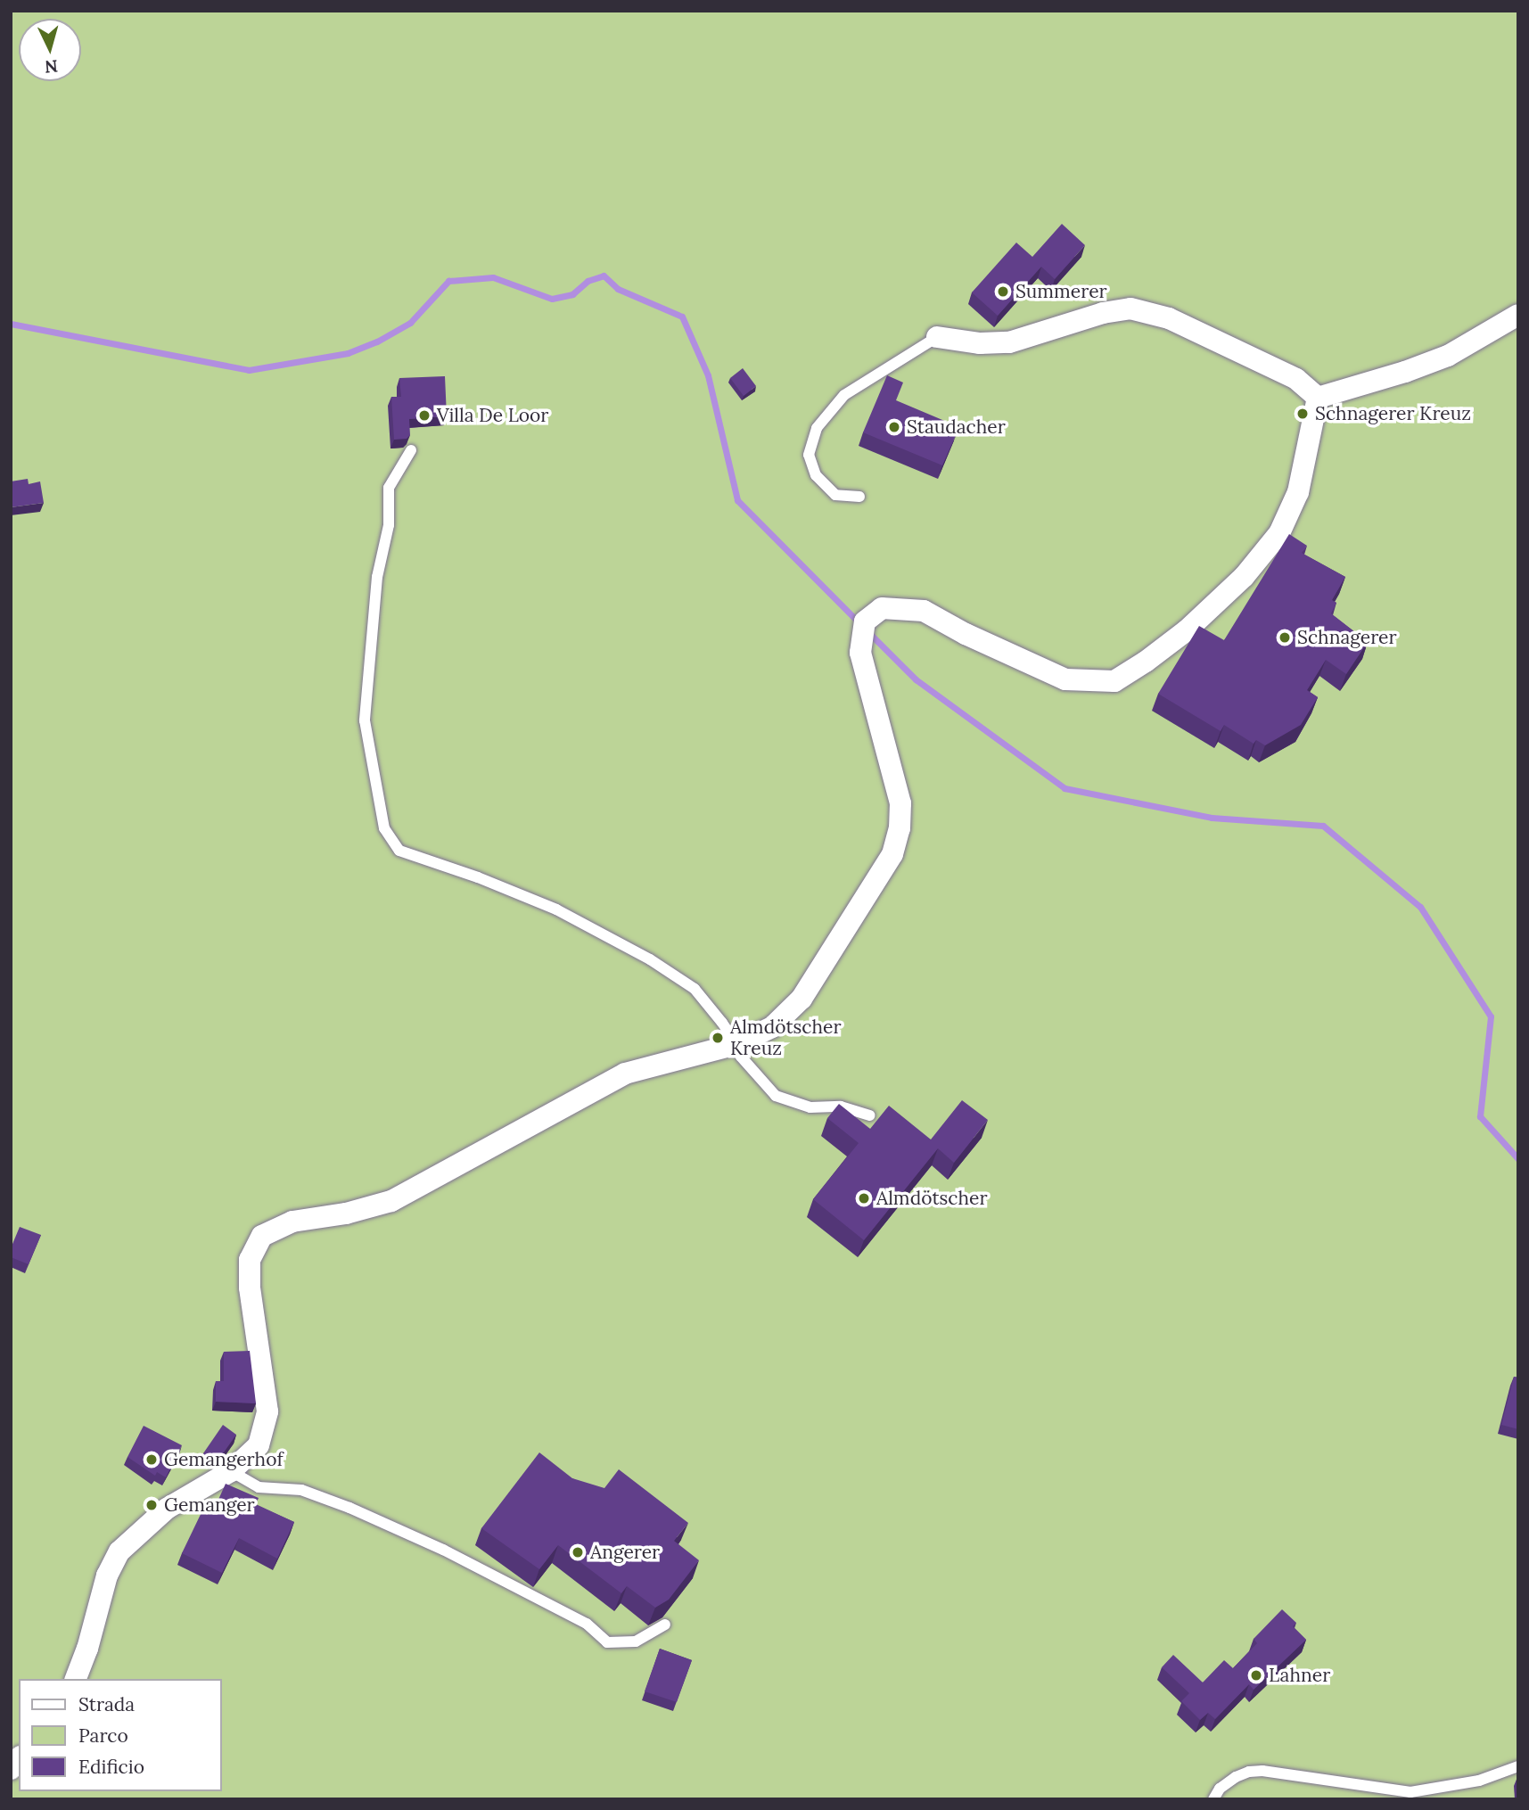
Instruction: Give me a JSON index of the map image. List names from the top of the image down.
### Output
{
  "places": [
    "Summerer",
    "Schnagerer Kreuz",
    "Villa De Loor",
    "Staudacher",
    "Schnagerer",
    "Almdötscher Kreuz",
    "Almdötscher",
    "Gemangerhof",
    "Gemanger",
    "Angerer",
    "Lahner"
  ],
  "legend": ["Strada", "Parco", "Edificio"],
  "north": "bottom"
}
